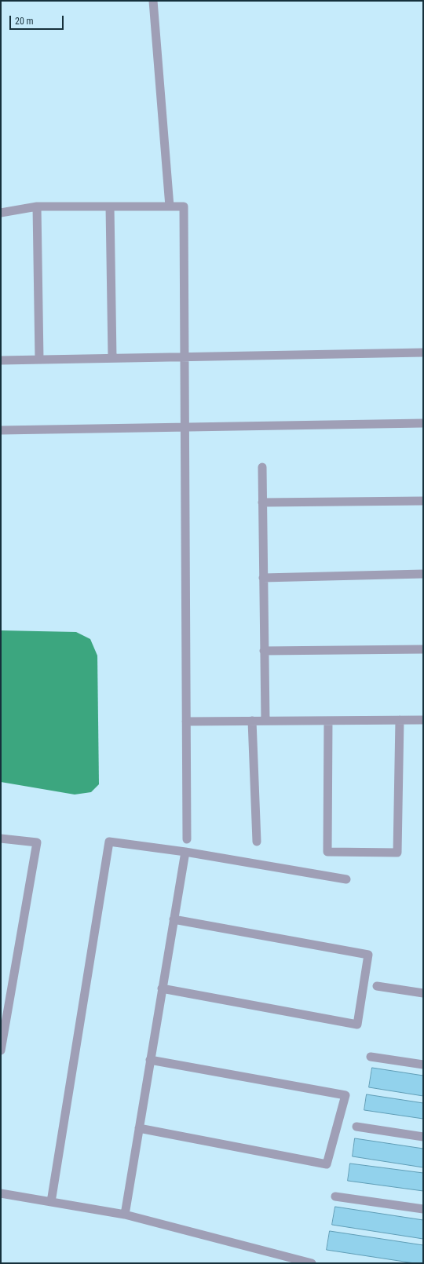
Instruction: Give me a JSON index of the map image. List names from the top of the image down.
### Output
{
  "scale_bar": "20 m"
}
